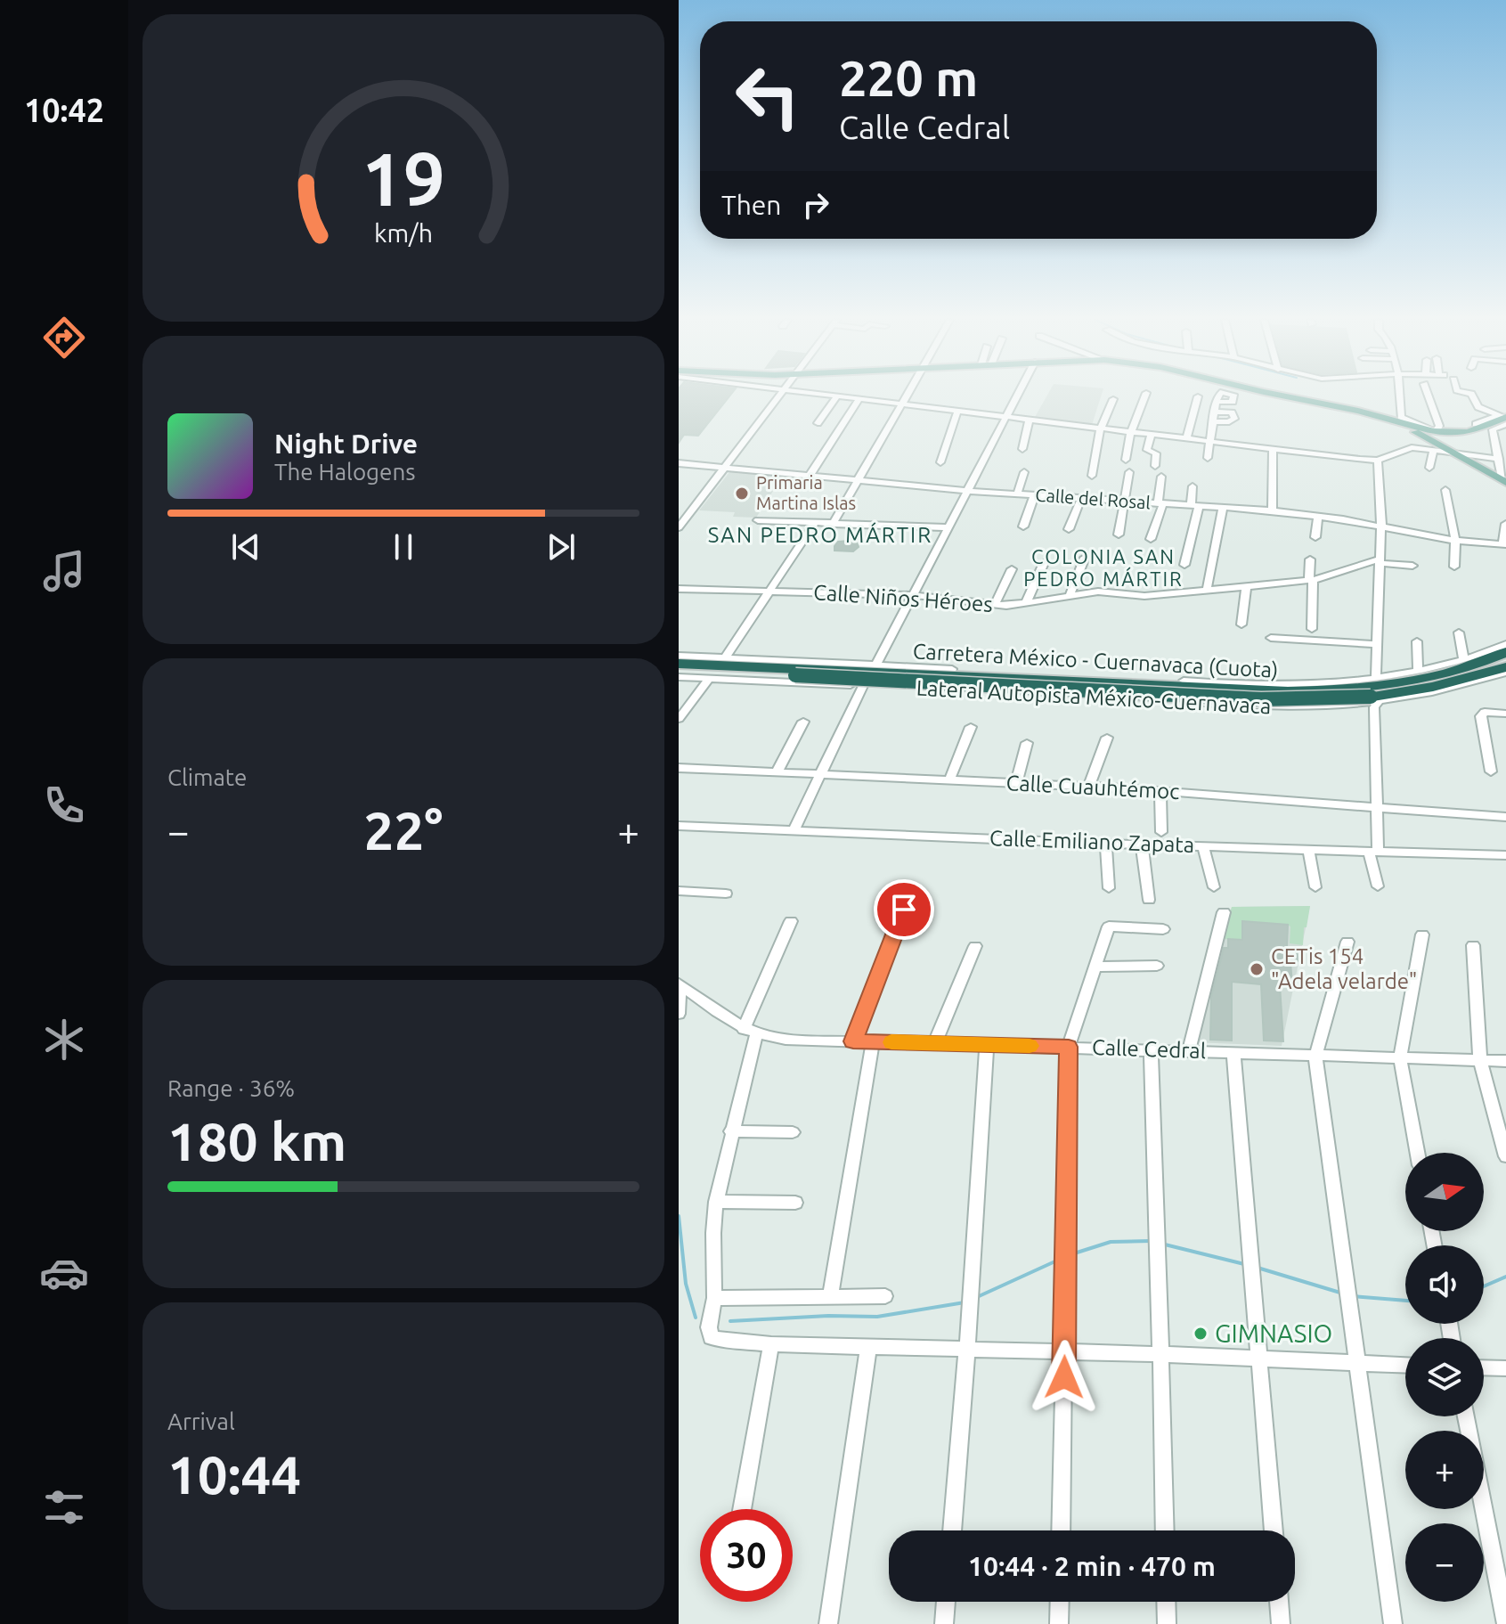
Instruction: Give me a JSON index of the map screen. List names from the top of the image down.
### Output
{
  "streets": {
    "highway": ["Carretera México - Cuernavaca (Cuota)"],
    "street": [
      "Calle del Rosal",
      "Calle Niños Héroes",
      "Lateral Autopista México-Cuernavaca",
      "Calle Cuauhtémoc",
      "Calle Emiliano Zapata",
      "Calle Cedral"
    ]
  },
  "crossings": [
    ["Carretera México - Cuernavaca (Cuota)", "Lateral Autopista México-Cuernavaca"]
  ],
  "districts": ["SAN PEDRO MÁRTIR", "COLONIA SAN PEDRO MÁRTIR"],
  "places": ["Primaria Martina Islas", "CETis 154 \"Adela velarde\"", "GIMNASIO"],
  "north": "right",
  "page": {
    "tabs": "10:42",
    "turn": ["220 m", "Calle Cedral"],
    "then": "Then",
    "song": ["Night Drive", "The Halogens"],
    "tile": [
      "Climate",
      ["Range · 36%", "180 km"],
      ["Arrival", "10:44"]
    ],
    "heat": ["−", "22°", "+"],
    "map_buttons": ["+", "−"],
    "limit": "30",
    "trip": "10:44 · 2 min · 470 m",
    "gauge": ["19", "km/h"]
  }
}
